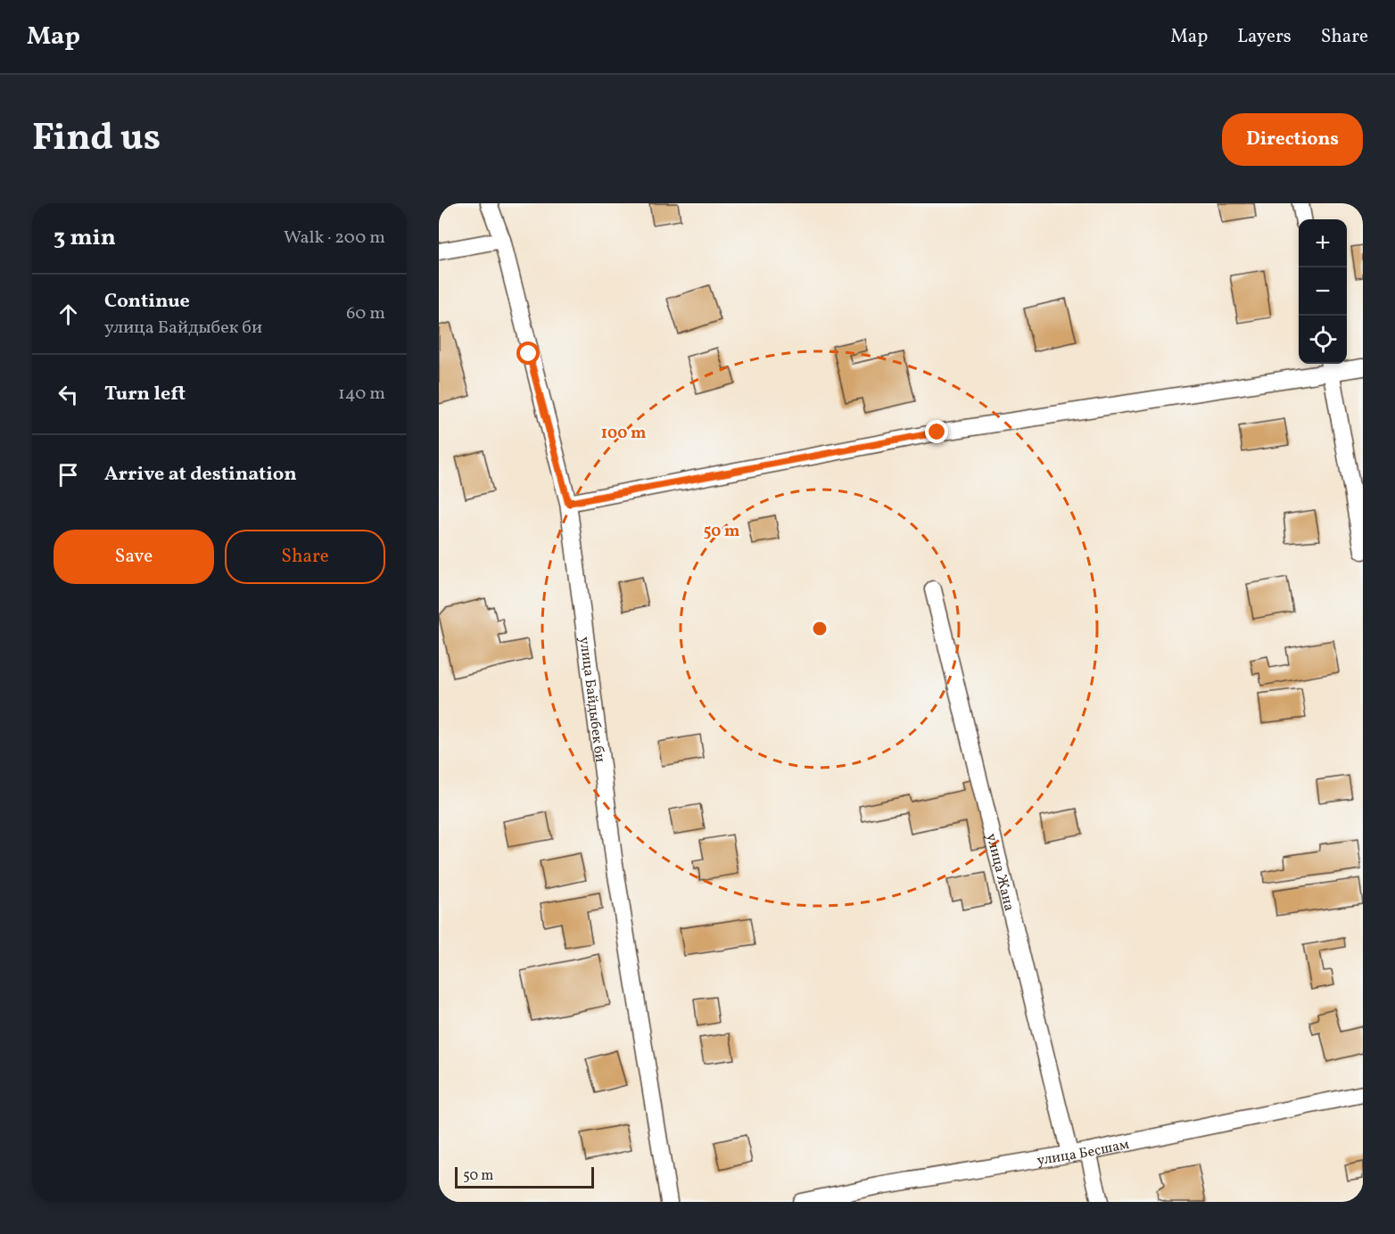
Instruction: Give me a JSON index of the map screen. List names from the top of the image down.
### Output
{
  "streets": {
    "street": ["улица Байдыбек би", "улица Жана", "улица Бесшам"]
  },
  "crossings": [
    ["улица Жана", "улица Бесшам"]
  ],
  "scale_bar": "50 m",
  "page": {
    "header": "Map",
    "nav": ["Map", "Layers", "Share"],
    "title": "Find us",
    "buttons": [
      "Directions",
      ["Save", "Share"]
    ],
    "heading": ["3 min", "Walk · 200 m"],
    "map_buttons": ["+", "−"],
    "list": [
      ["Continue", "улица Байдыбек би", "60 m"],
      ["Turn left", "140 m"],
      "Arrive at destination"
    ],
    "scale": "50 m"
  },
  "rings": ["100 m", "50 m"]
}
